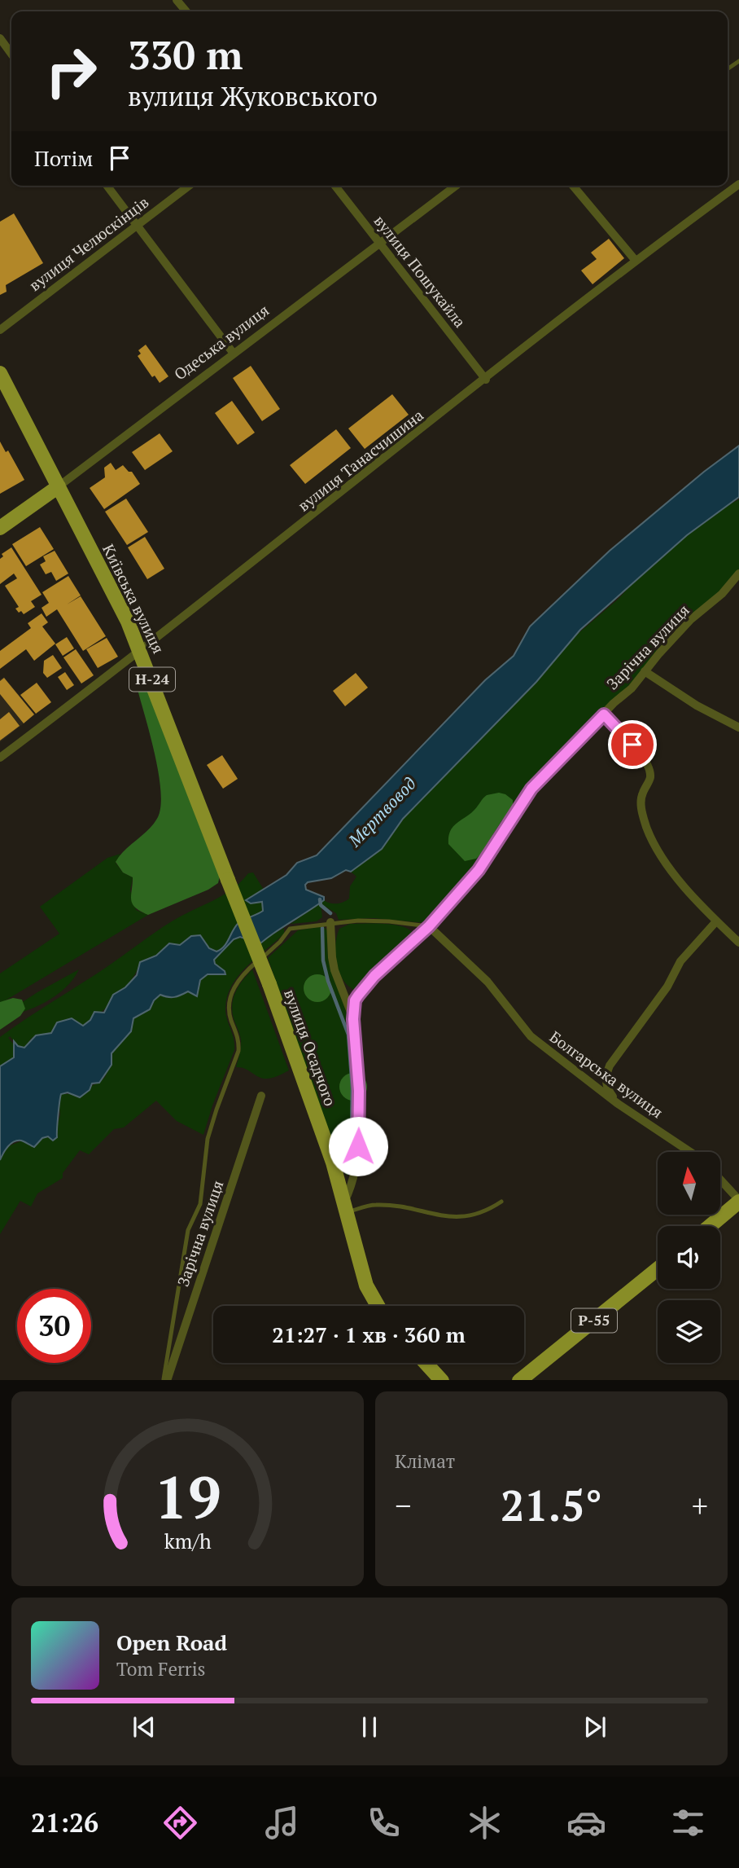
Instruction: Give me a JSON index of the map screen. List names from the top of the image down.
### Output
{
  "streets": {
    "main road": [
      "Одеська вулиця",
      "Київська вулиця",
      "Н-24",
      "вулиця Осадчого",
      "Р-55"
    ],
    "street": [
      "вулиця Челюскінців",
      "вулиця Пошукайла",
      "вулиця Танасчишина",
      "Зарічна вулиця",
      "Болгарська вулиця"
    ]
  },
  "crossings": [
    ["вулиця Пошукайла", "Одеська вулиця"],
    ["вулиця Пошукайла", "вулиця Танасчишина"],
    ["Одеська вулиця", "Київська вулиця"],
    ["вулиця Танасчишина", "Київська вулиця"],
    ["Київська вулиця", "вулиця Осадчого"],
    ["Зарічна вулиця", "вулиця Осадчого"],
    ["Зарічна вулиця", "Болгарська вулиця"]
  ],
  "water": ["Мертвовод"],
  "north": "top",
  "page": {
    "turn": ["330 m", "вулиця Жуковського"],
    "then": "Потім",
    "limit": "30",
    "trip": "21:27 · 1 хв · 360 m",
    "tile": "Клімат",
    "heat": ["−", "21.5°", "+"],
    "song": ["Open Road", "Tom Ferris"],
    "tabs": "21:26",
    "gauge": ["19", "km/h"]
  }
}
